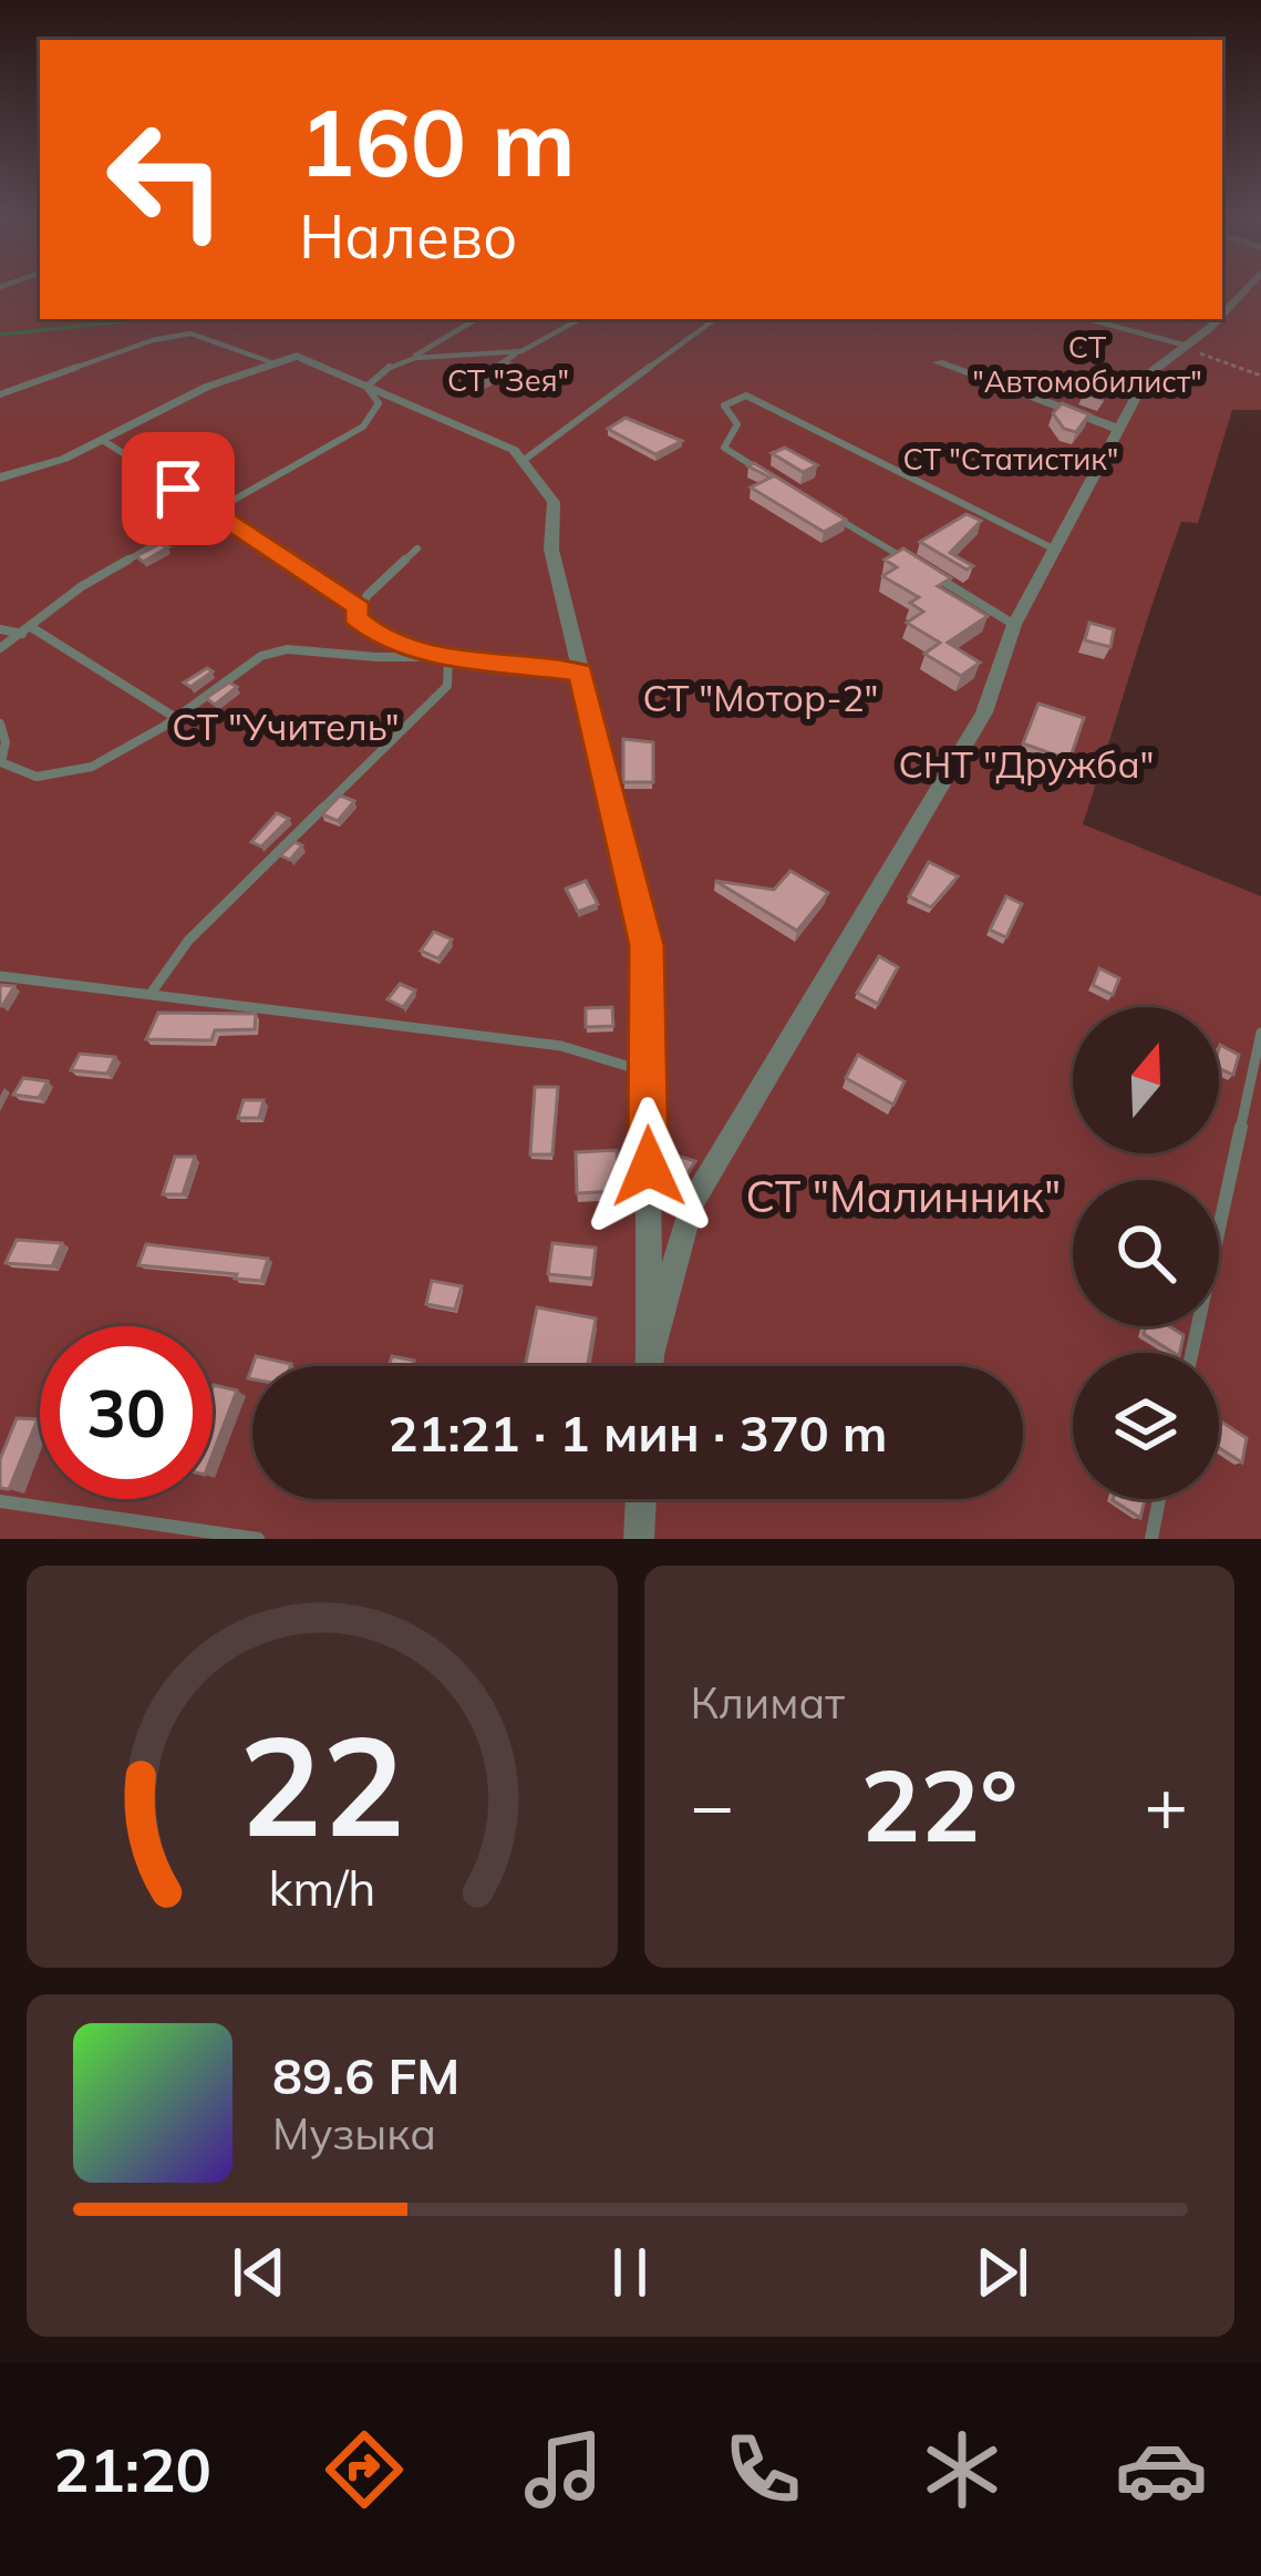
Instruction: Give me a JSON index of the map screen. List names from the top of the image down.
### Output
{
  "parks": [
    "СТ \"Автомобилист\"",
    "СТ \"Зея\"",
    "СТ \"Статистик\"",
    "СТ \"Мотор-2\"",
    "СТ \"Учитель\"",
    "СНТ \"Дружба\"",
    "СТ \"Малинник\""
  ],
  "north": "top",
  "page": {
    "turn": ["160 m", "Налево"],
    "limit": "30",
    "trip": "21:21 · 1 мин · 370 m",
    "tile": "Климат",
    "heat": ["−", "22°", "+"],
    "song": ["89.6 FM", "Музыка"],
    "tabs": "21:20",
    "gauge": ["22", "km/h"]
  }
}
